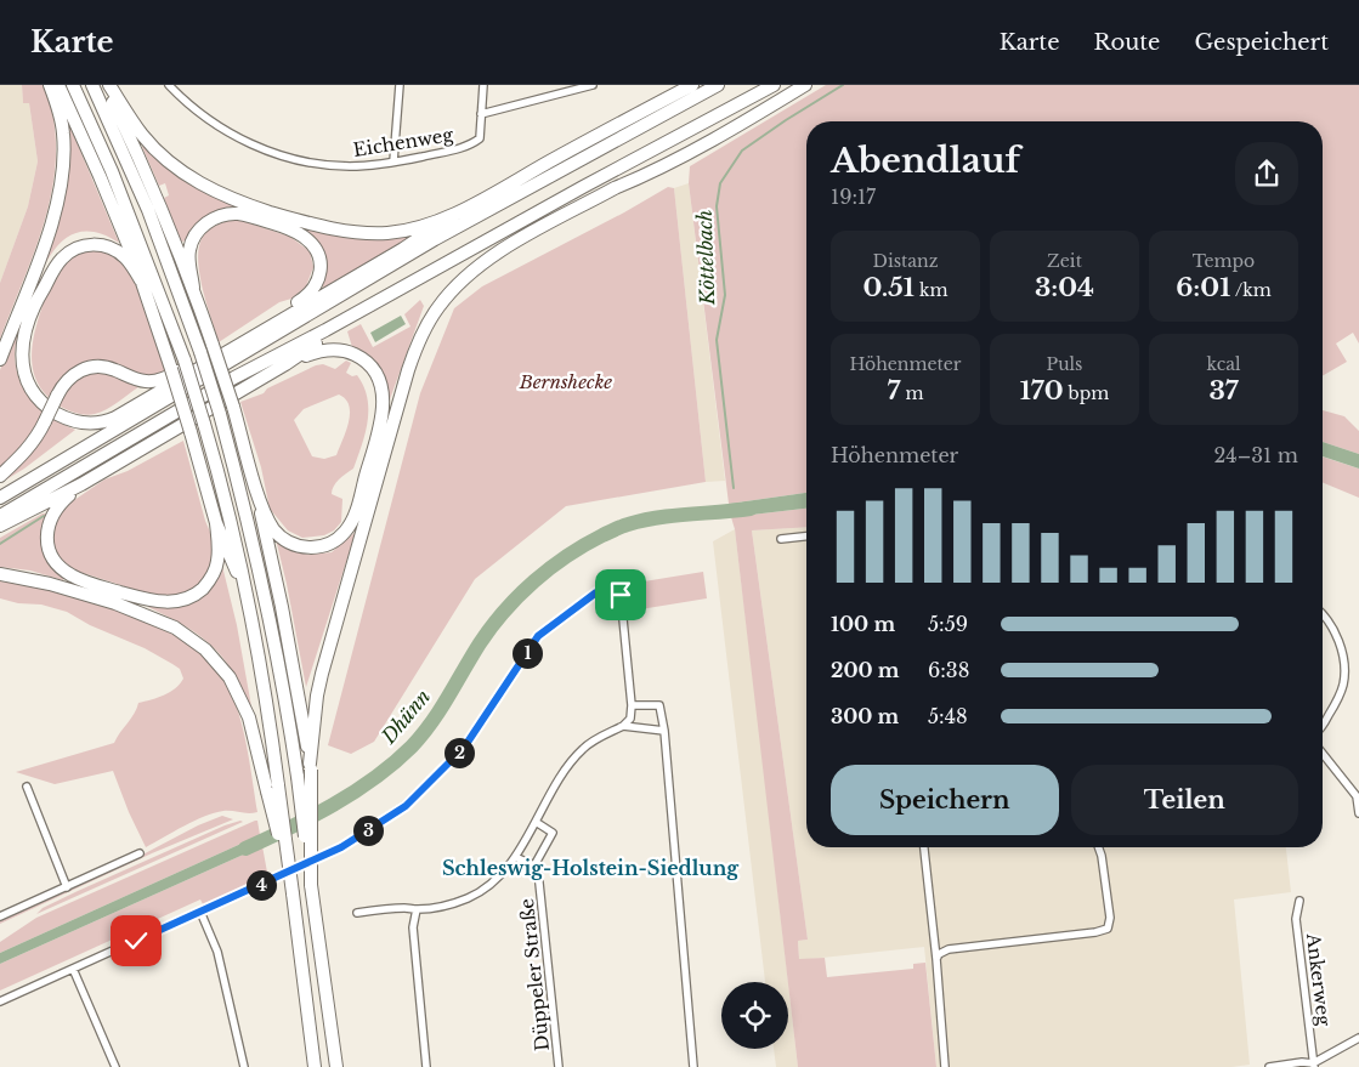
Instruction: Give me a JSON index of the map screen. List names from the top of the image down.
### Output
{
  "streets": {
    "street": ["Eichenweg", "Düppeler Straße", "Ankerweg"]
  },
  "districts": ["Schleswig-Holstein-Siedlung"],
  "water": ["Köttelbach", "Dhünn"],
  "parks": ["Bernshecke"],
  "page": {
    "header": "Karte",
    "nav": ["Karte", "Route", "Gespeichert"],
    "heading": ["Abendlauf", "19:17"],
    "stats": [
      ["Distanz", "0.51 km"],
      ["Zeit", "3:04"],
      ["Tempo", "6:01 /km"],
      ["Höhenmeter", "7 m"],
      ["Puls", "170 bpm"],
      ["kcal", "37"]
    ],
    "chart": ["Höhenmeter", "24–31 m"],
    "list": [
      {
        "name": "100 m",
        "note": "5:59"
      },
      {
        "name": "200 m",
        "note": "6:38"
      },
      {
        "name": "300 m",
        "note": "5:48"
      }
    ],
    "pins": [
      "1",
      "2",
      "3",
      "4"
    ],
    "buttons": ["Speichern", "Teilen"]
  }
}
